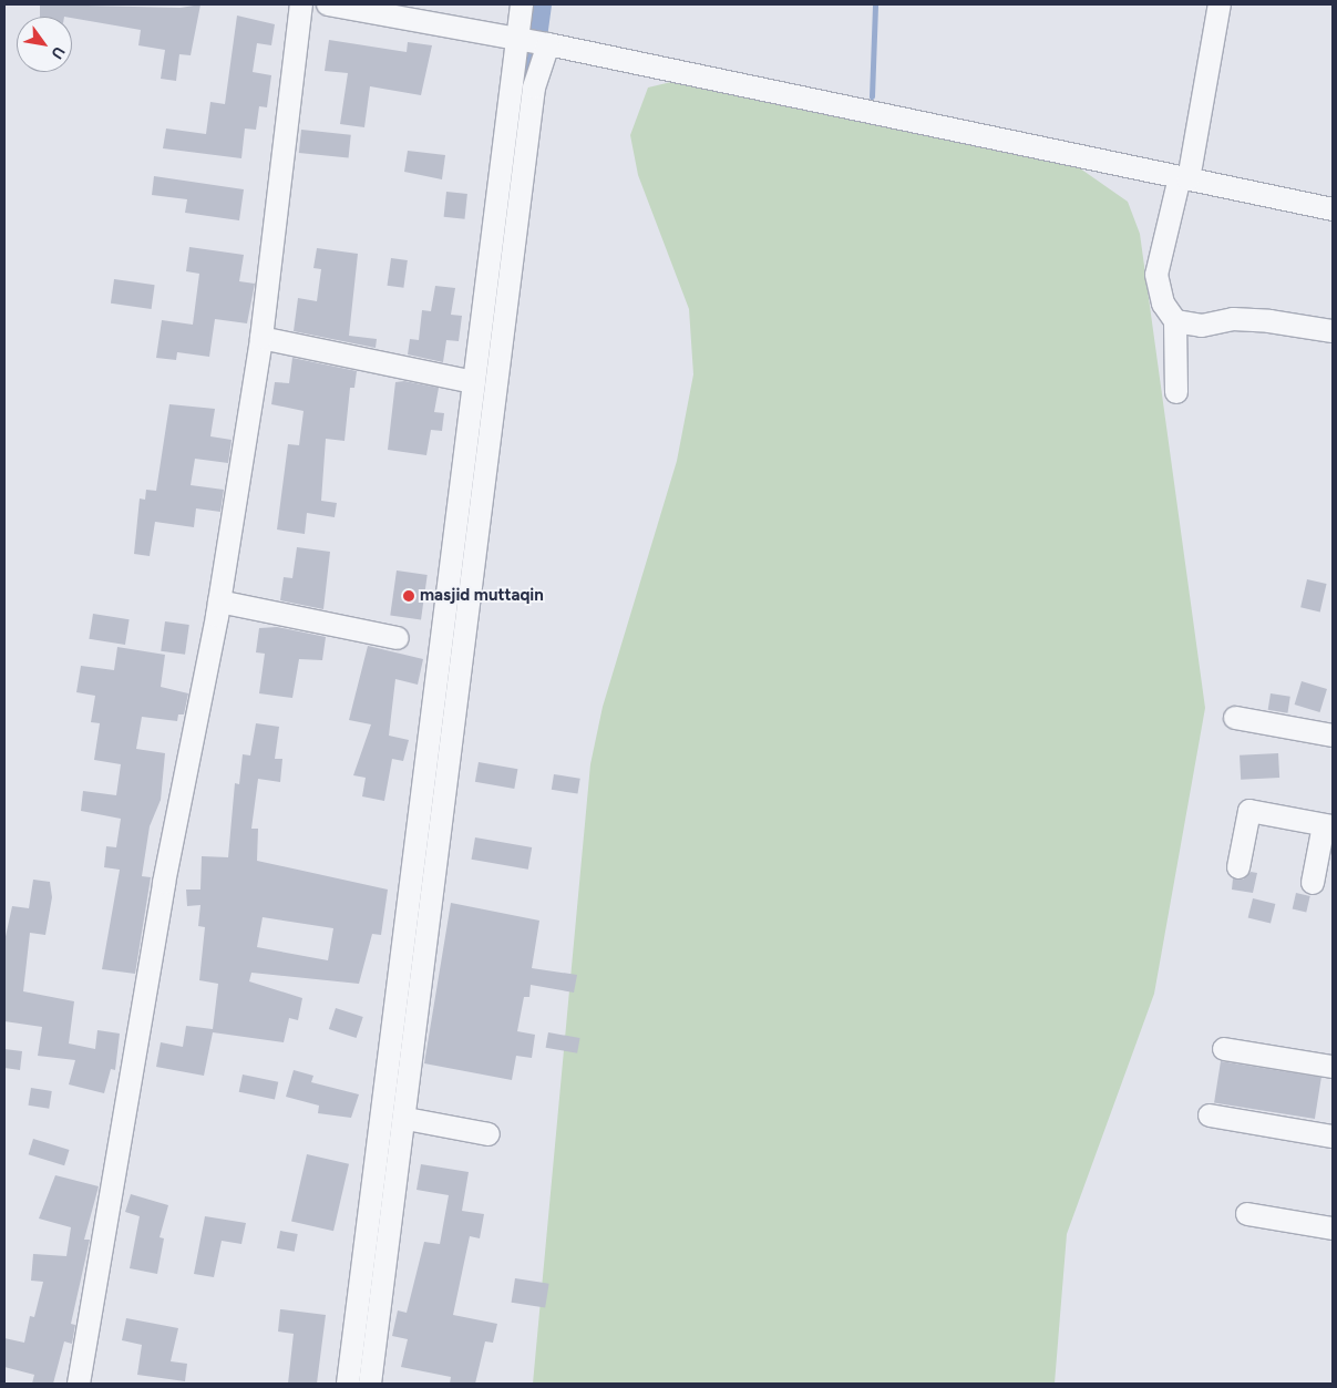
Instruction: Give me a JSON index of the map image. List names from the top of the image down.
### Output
{
  "places": ["masjid muttaqin"],
  "north": "bottom right"
}
